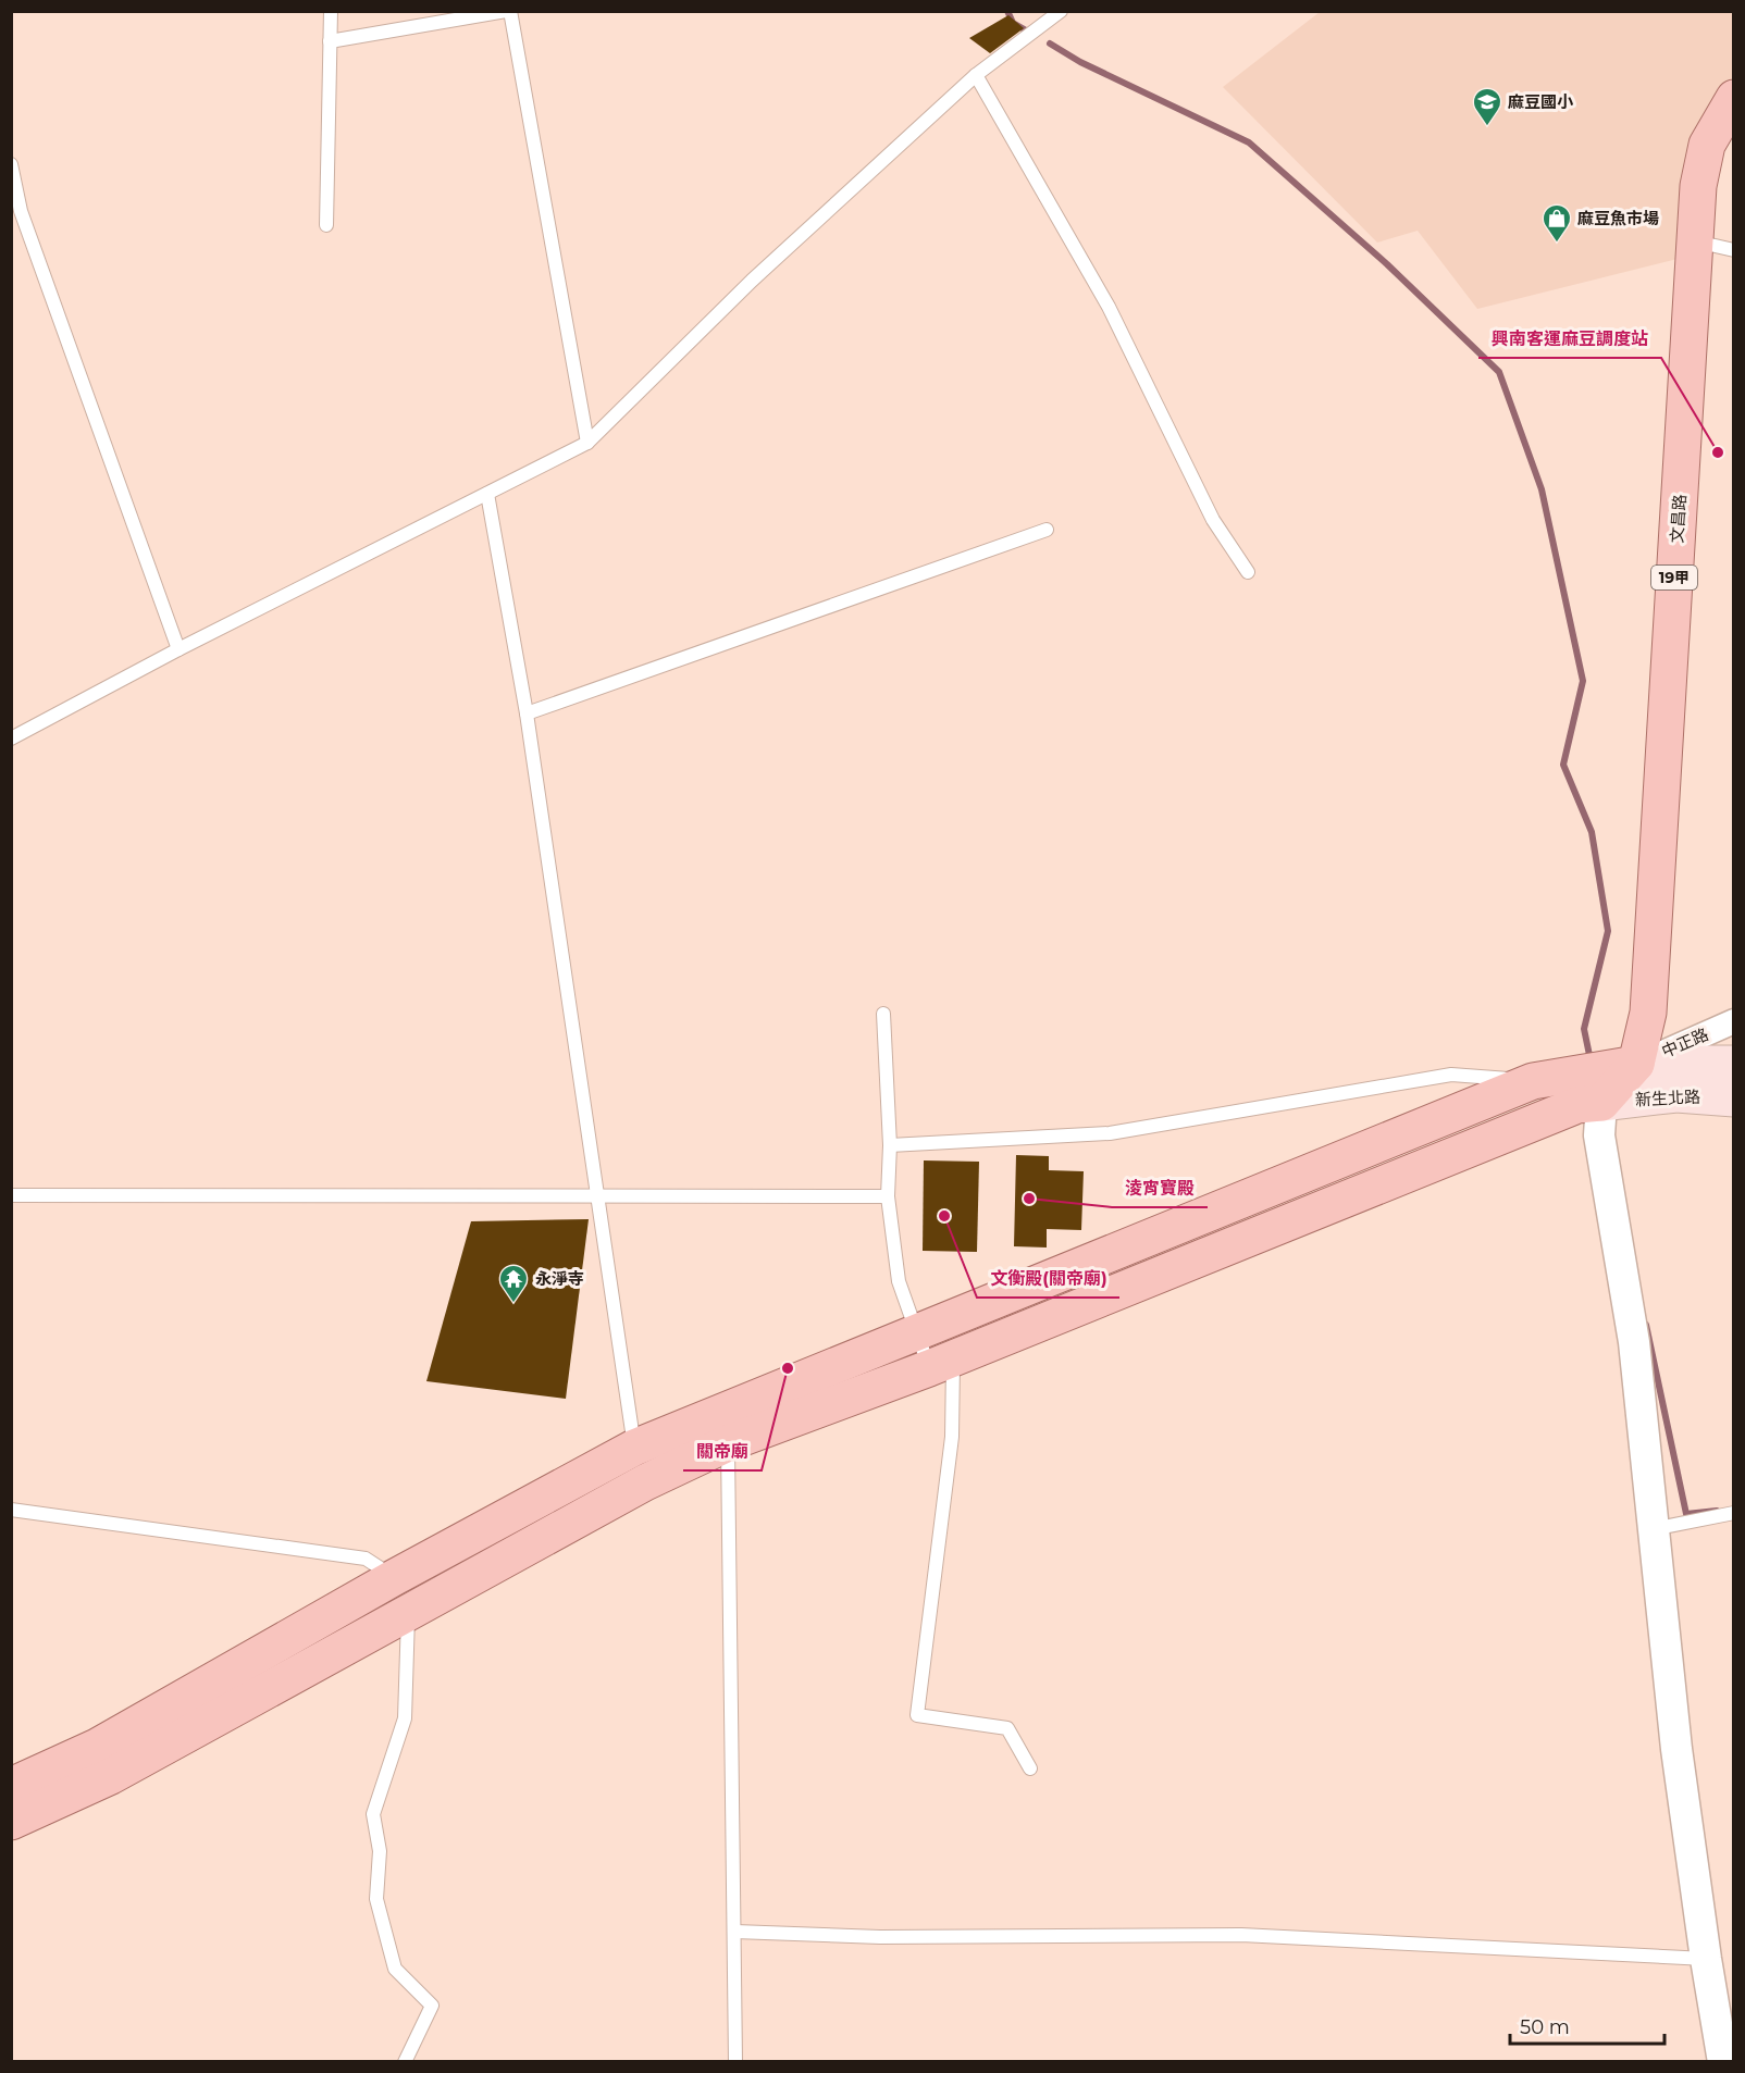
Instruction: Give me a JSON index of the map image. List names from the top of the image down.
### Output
{
  "streets": {
    "main road": ["文昌路", "19甲", "新生北路"],
    "street": ["中正路"]
  },
  "crossings": [
    ["文昌路", "19甲"],
    ["文昌路", "中正路"],
    ["文昌路", "新生北路"],
    ["19甲", "中正路"],
    ["19甲", "新生北路"],
    ["中正路", "新生北路"]
  ],
  "places": {
    "school or university": ["麻豆國小"],
    "shop": ["麻豆魚市場"],
    "other": [
      "興南客運麻豆調度站",
      "淩宵寶殿",
      "文衡殿(關帝廟)",
      "關帝廟"
    ],
    "temple": ["永淨寺"]
  },
  "scale_bar": "50 m"
}
